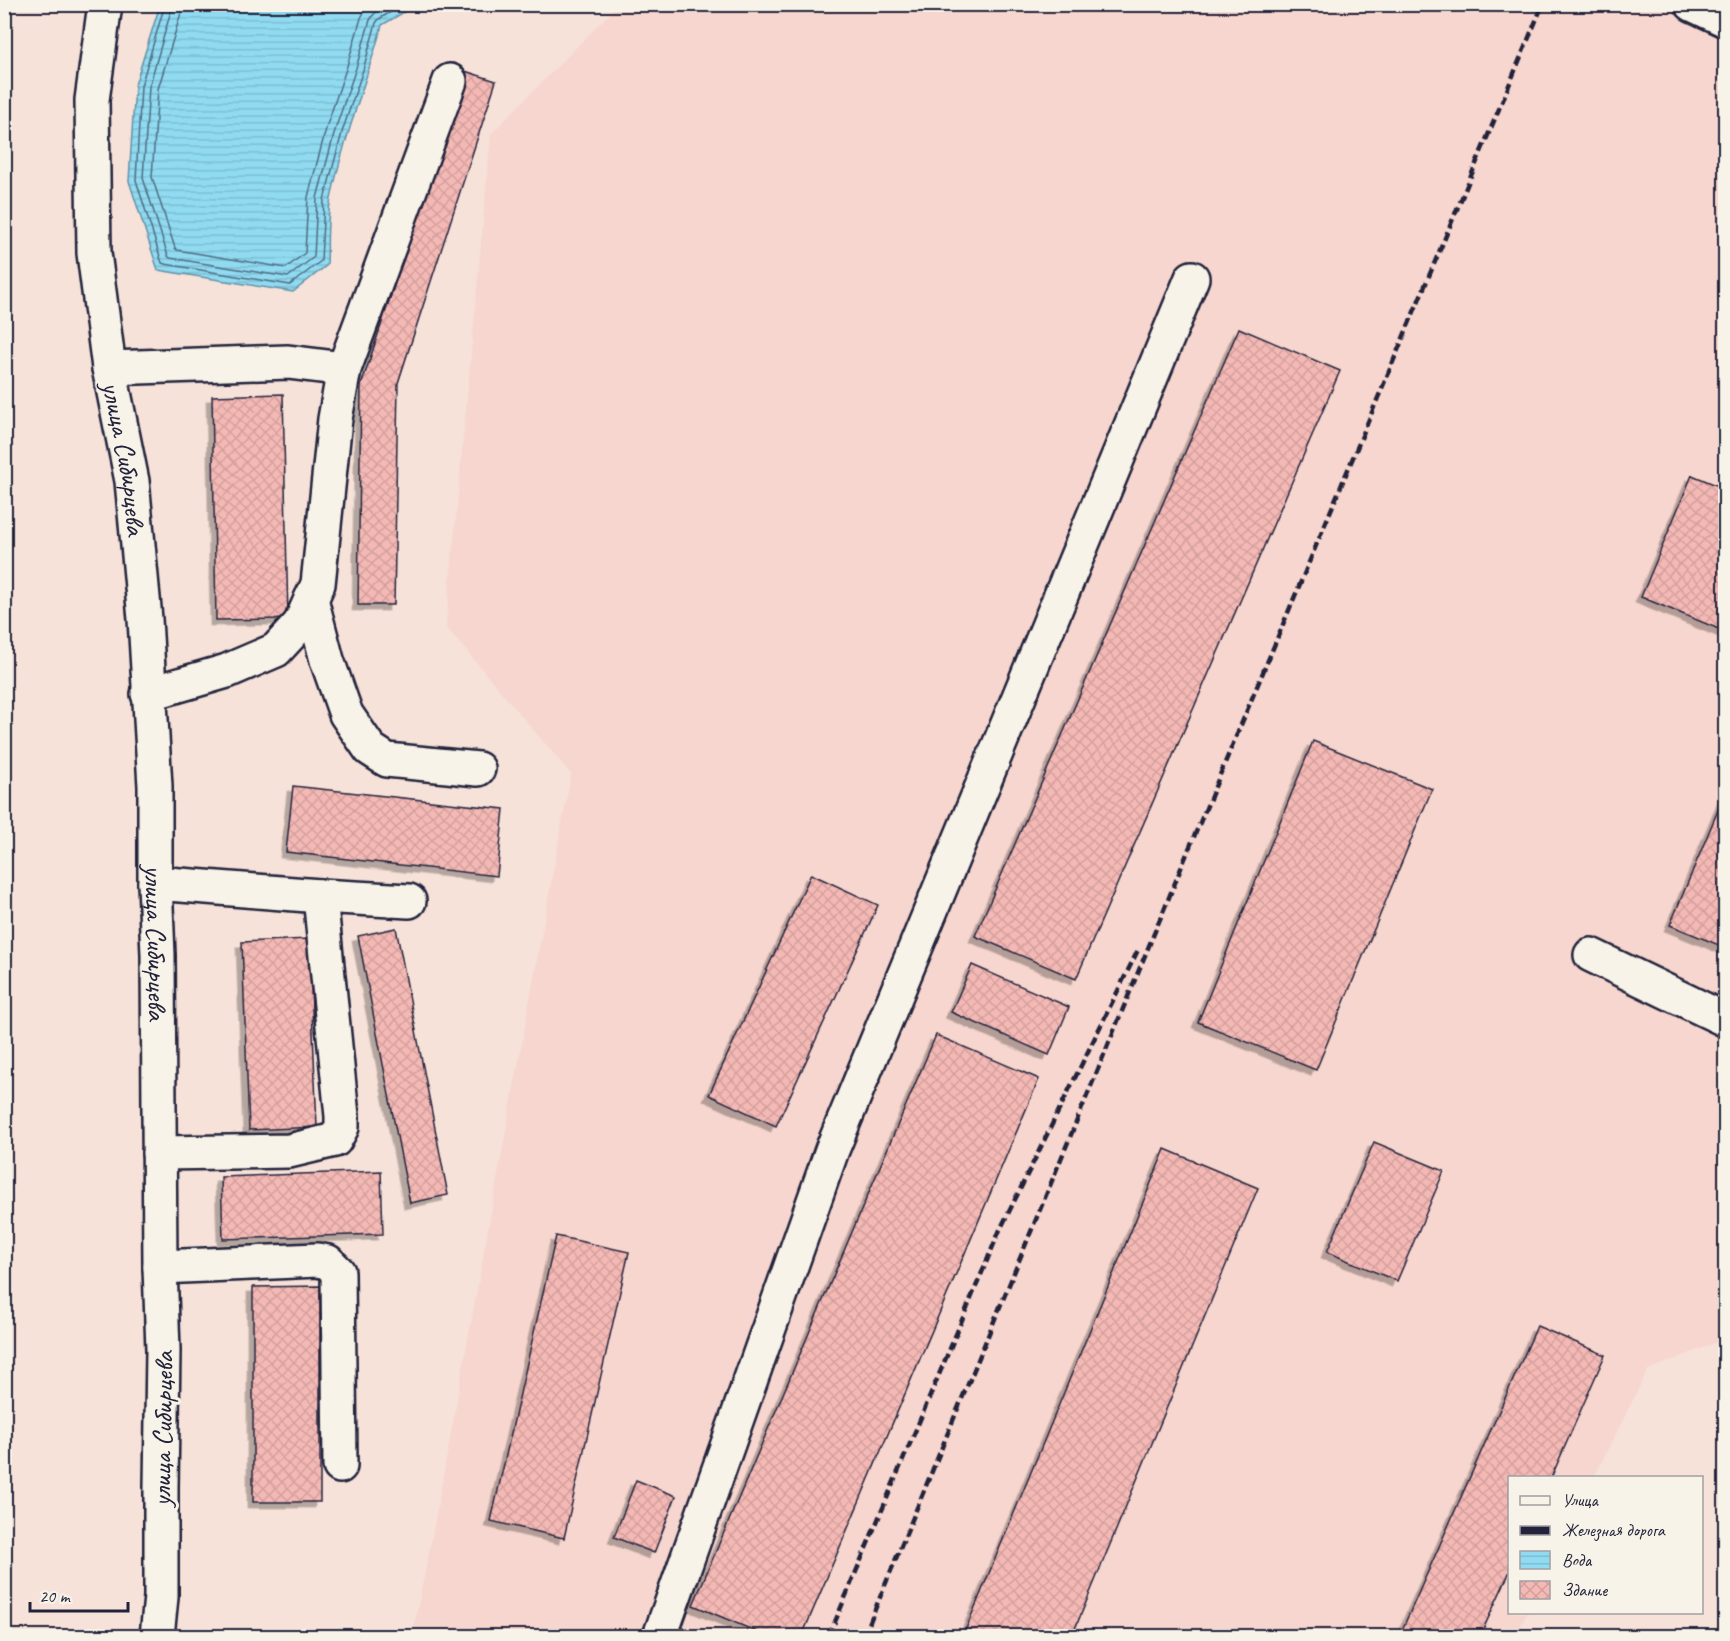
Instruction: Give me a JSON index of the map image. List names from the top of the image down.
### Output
{
  "streets": {
    "street": ["улица Сибирцева"]
  },
  "legend": [
    "Улица",
    "Железная дорога",
    "Вода",
    "Здание"
  ],
  "scale_bar": "20 m"
}
